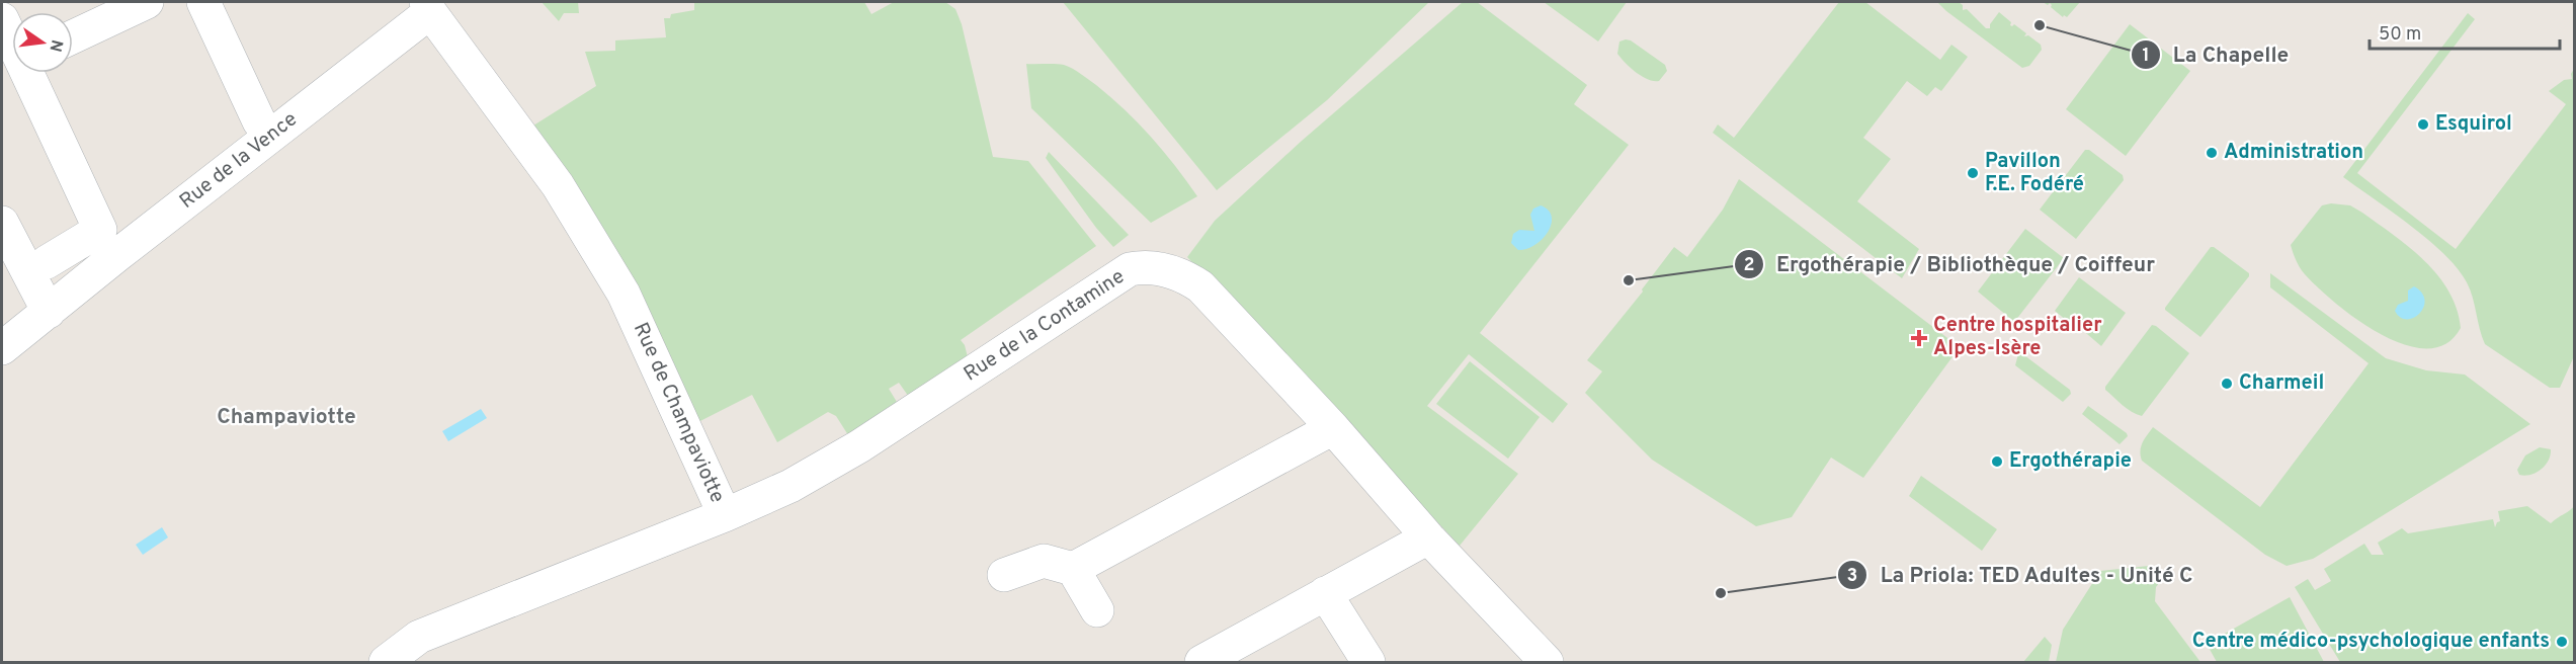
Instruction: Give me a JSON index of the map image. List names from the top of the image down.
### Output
{
  "streets": {
    "street": ["Rue de la Vence", "Rue de la Contamine", "Rue de Champaviotte"]
  },
  "crossings": [
    ["Rue de la Vence", "Rue de Champaviotte"],
    ["Rue de la Contamine", "Rue de Champaviotte"]
  ],
  "districts": ["Champaviotte"],
  "places": {
    "other": [
      "La Chapelle",
      "Esquirol",
      "Administration",
      "Pavillon F.E. Fodéré",
      "Ergothérapie / Bibliothèque / Coiffeur",
      "Charmeil",
      "Ergothérapie",
      "La Priola: TED Adultes - Unité C",
      "Centre médico-psychologique enfants"
    ],
    "health": ["Centre hospitalier Alpes-Isère"]
  },
  "scale_bar": "50 m",
  "north": "right"
}
